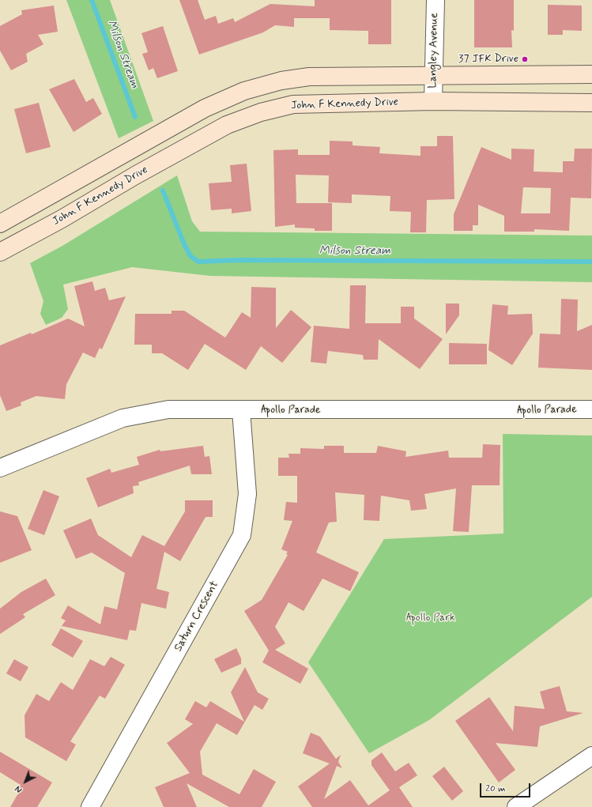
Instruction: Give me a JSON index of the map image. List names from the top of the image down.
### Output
{
  "streets": {
    "main road": ["John F Kennedy Drive"],
    "street": ["Langley Avenue", "Apollo Parade", "Saturn Crescent"]
  },
  "crossings": [
    ["Langley Avenue", "John F Kennedy Drive"],
    ["Apollo Parade", "Saturn Crescent"]
  ],
  "water": ["Milson Stream"],
  "parks": ["Apollo Park"],
  "places": ["37 JFK Drive"],
  "scale_bar": "20 m",
  "north": "bottom left"
}
